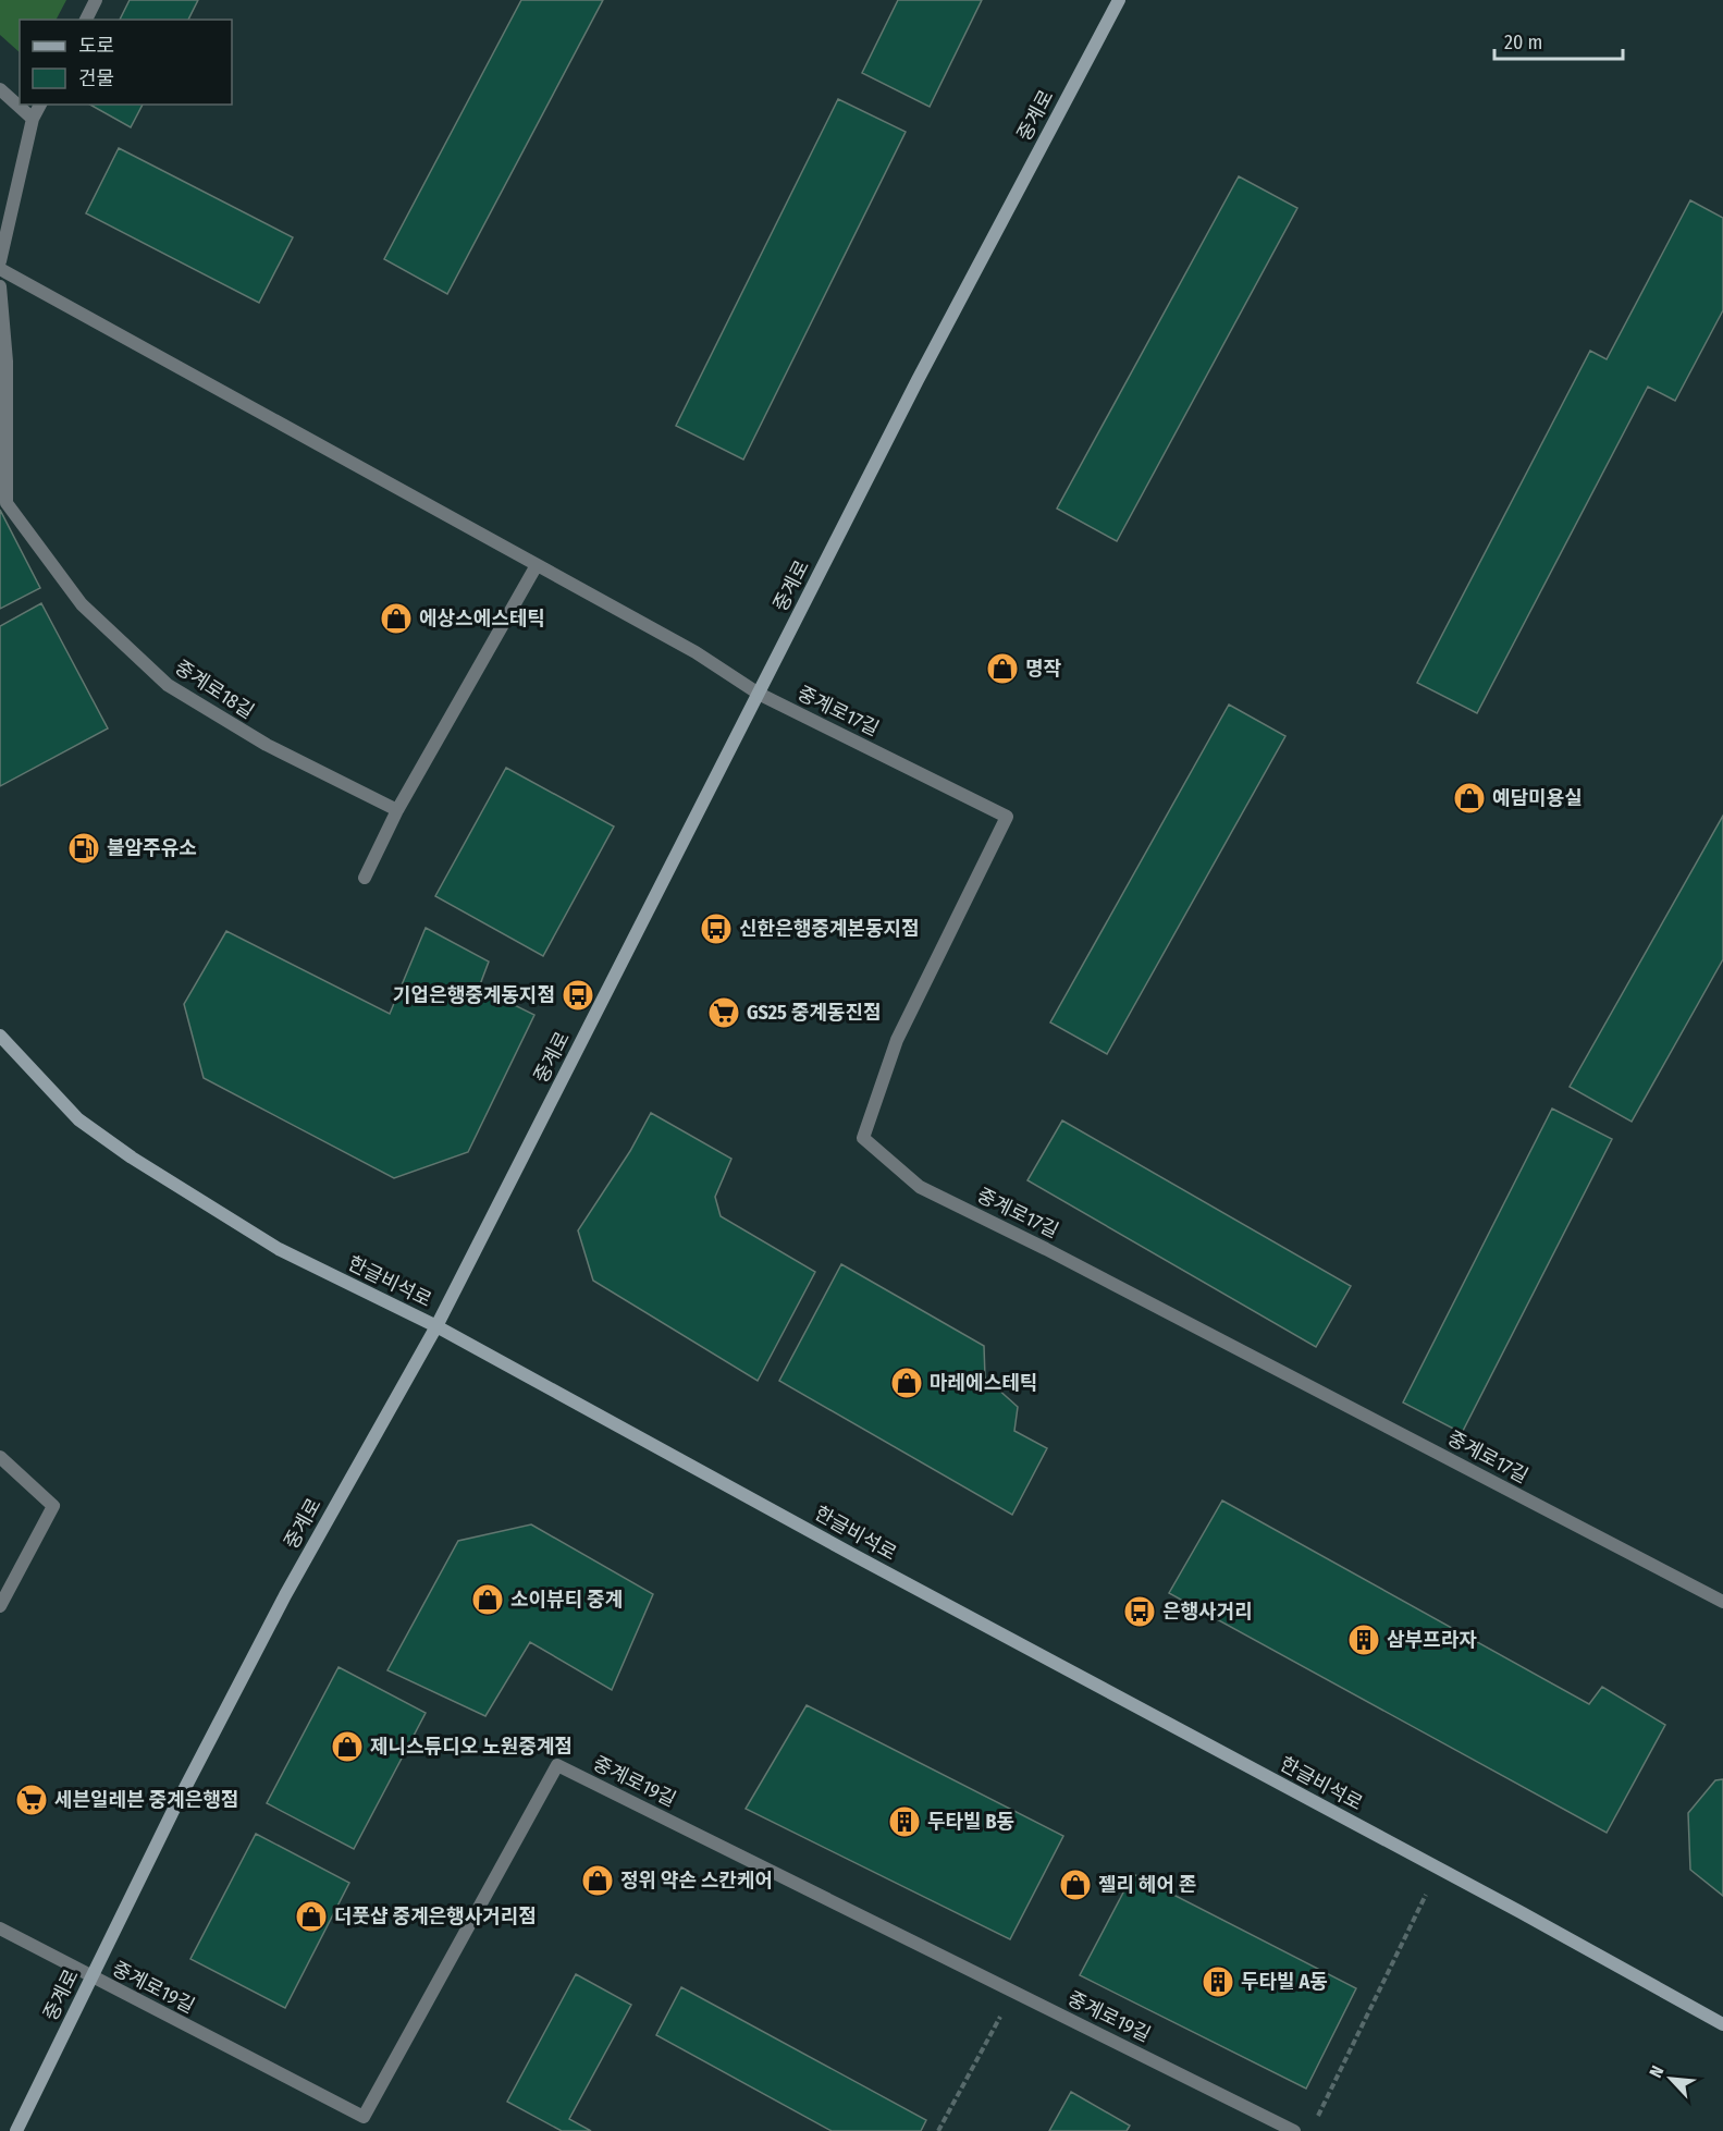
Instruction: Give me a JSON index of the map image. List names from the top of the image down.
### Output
{
  "streets": {
    "street": [
      "중계로",
      "중계로18길",
      "중계로17길",
      "한글비석로",
      "중계로19길"
    ]
  },
  "crossings": [
    ["중계로", "중계로17길"],
    ["중계로", "한글비석로"],
    ["중계로", "중계로19길"]
  ],
  "places": {
    "shop": [
      "에상스에스테틱",
      "명작",
      "예담미용실",
      "마레에스테틱",
      "소이뷰티 중계",
      "제니스튜디오 노원중계점",
      "정위 약손 스칸케어",
      "젤리 헤어 존",
      "더풋샵 중계은행사거리점"
    ],
    "fuel station": ["불암주유소"],
    "bus stop": ["신한은행중계본동지점", "기업은행중계동지점", "은행사거리"],
    "supermarket": ["GS25 중계동진점", "세븐일레븐 중계은행점"],
    "building": ["삼부프라자", "두타빌 B동", "두타빌 A동"]
  },
  "legend": ["도로", "건물"],
  "scale_bar": "20 m",
  "north": "top left"
}
